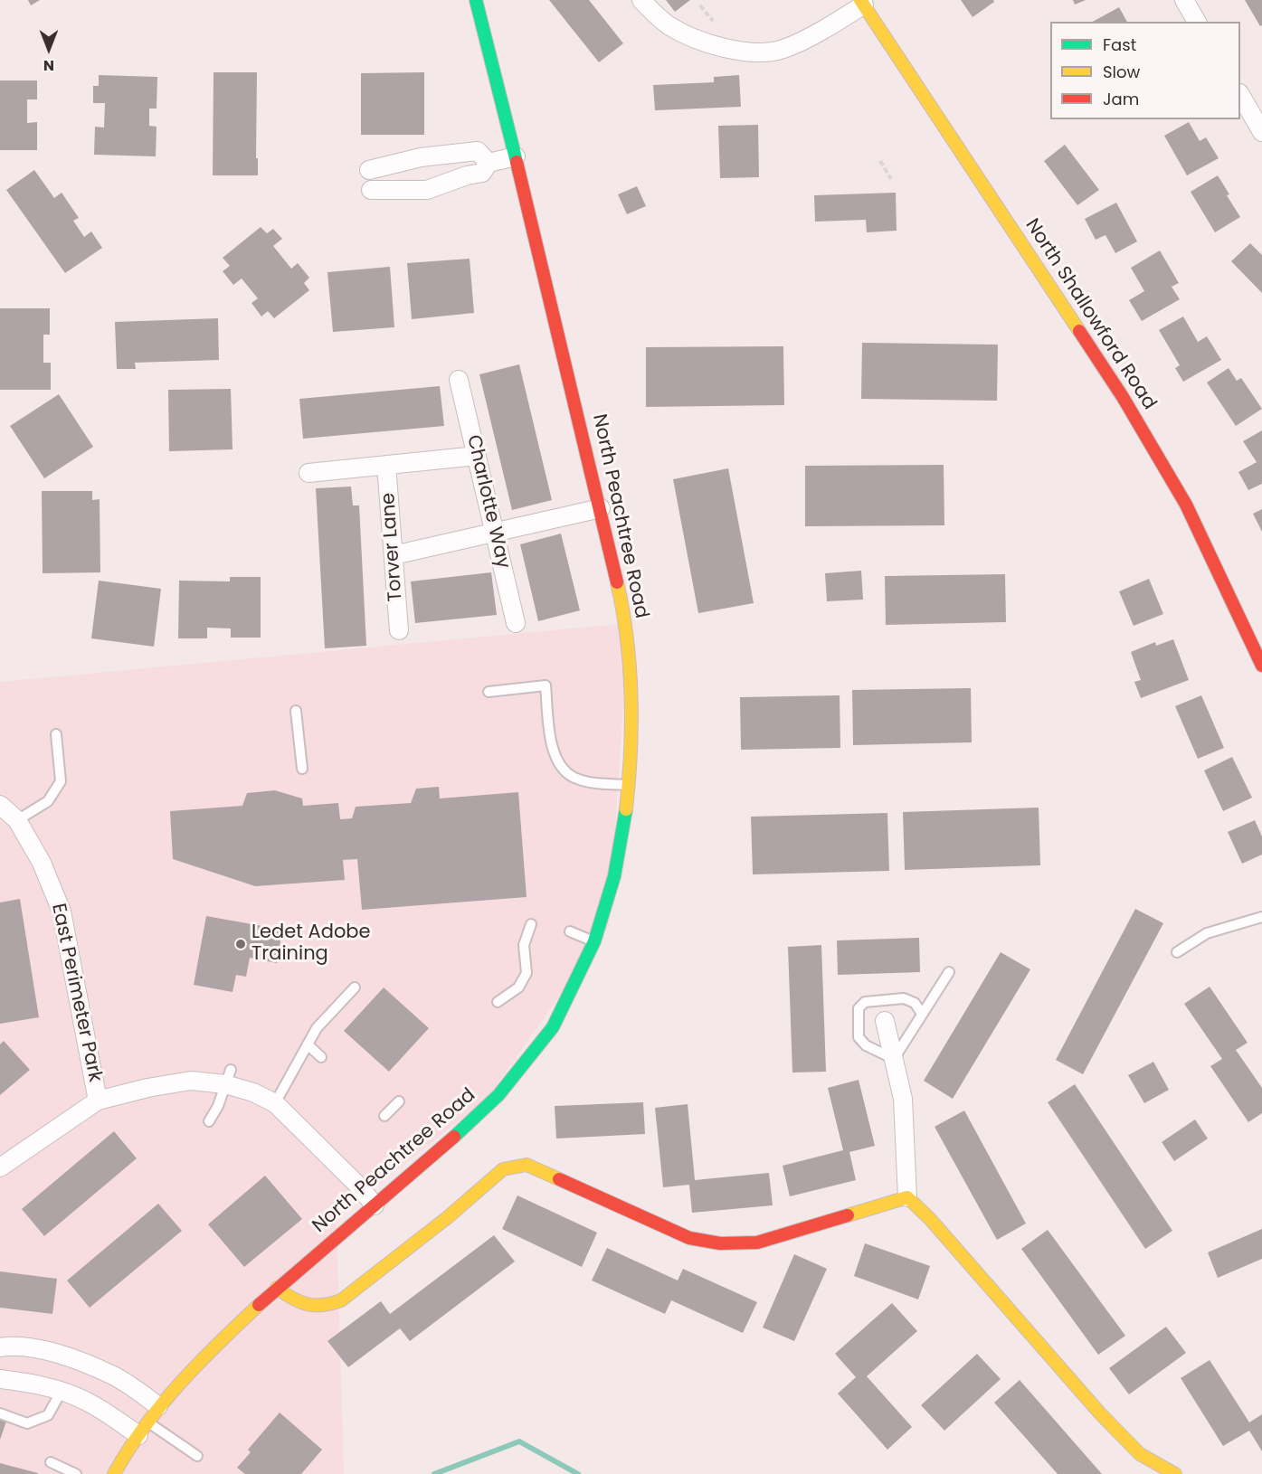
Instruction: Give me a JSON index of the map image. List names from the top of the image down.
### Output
{
  "streets": {
    "street": [
      "North Shallowford Road",
      "Charlotte Way",
      "North Peachtree Road",
      "Torver Lane",
      "East Perimeter Park"
    ]
  },
  "places": ["Ledet Adobe Training"],
  "legend": ["Fast", "Slow", "Jam"],
  "north": "bottom"
}
